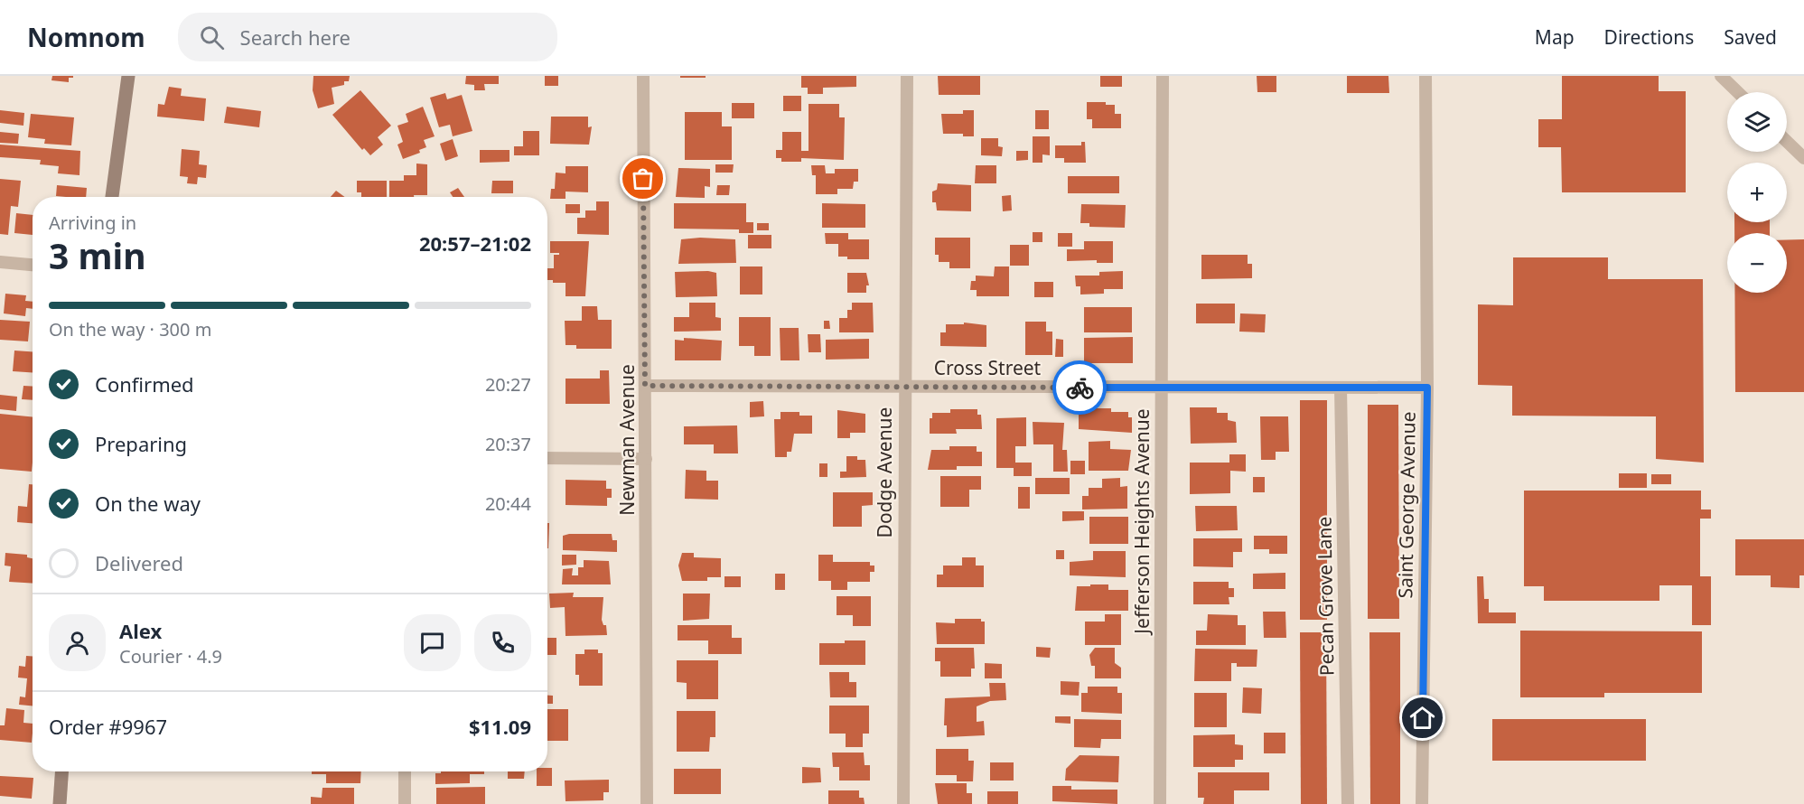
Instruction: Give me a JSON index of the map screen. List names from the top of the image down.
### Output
{
  "streets": {
    "street": [
      "Cross Street",
      "Newman Avenue",
      "Dodge Avenue",
      "Saint George Avenue",
      "Jefferson Heights Avenue",
      "Pecan Grove Lane"
    ]
  },
  "crossings": [
    ["Cross Street", "Newman Avenue"],
    ["Cross Street", "Dodge Avenue"],
    ["Cross Street", "Saint George Avenue"],
    ["Cross Street", "Jefferson Heights Avenue"],
    ["Cross Street", "Pecan Grove Lane"]
  ],
  "page": {
    "header": "Nomnom",
    "search": "Search here",
    "nav": ["Map", "Directions", "Saved"],
    "map_buttons": ["+", "−"],
    "heading": ["3 min", "Arriving in", "20:57–21:02"],
    "panel": [
      "Alex",
      "Courier · 4.9",
      "Order #9967",
      "$11.09"
    ],
    "bar": "On the way · 300 m",
    "list": [
      ["Confirmed", "20:27"],
      ["Preparing", "20:37"],
      ["On the way", "20:44"],
      "Delivered"
    ]
  }
}
